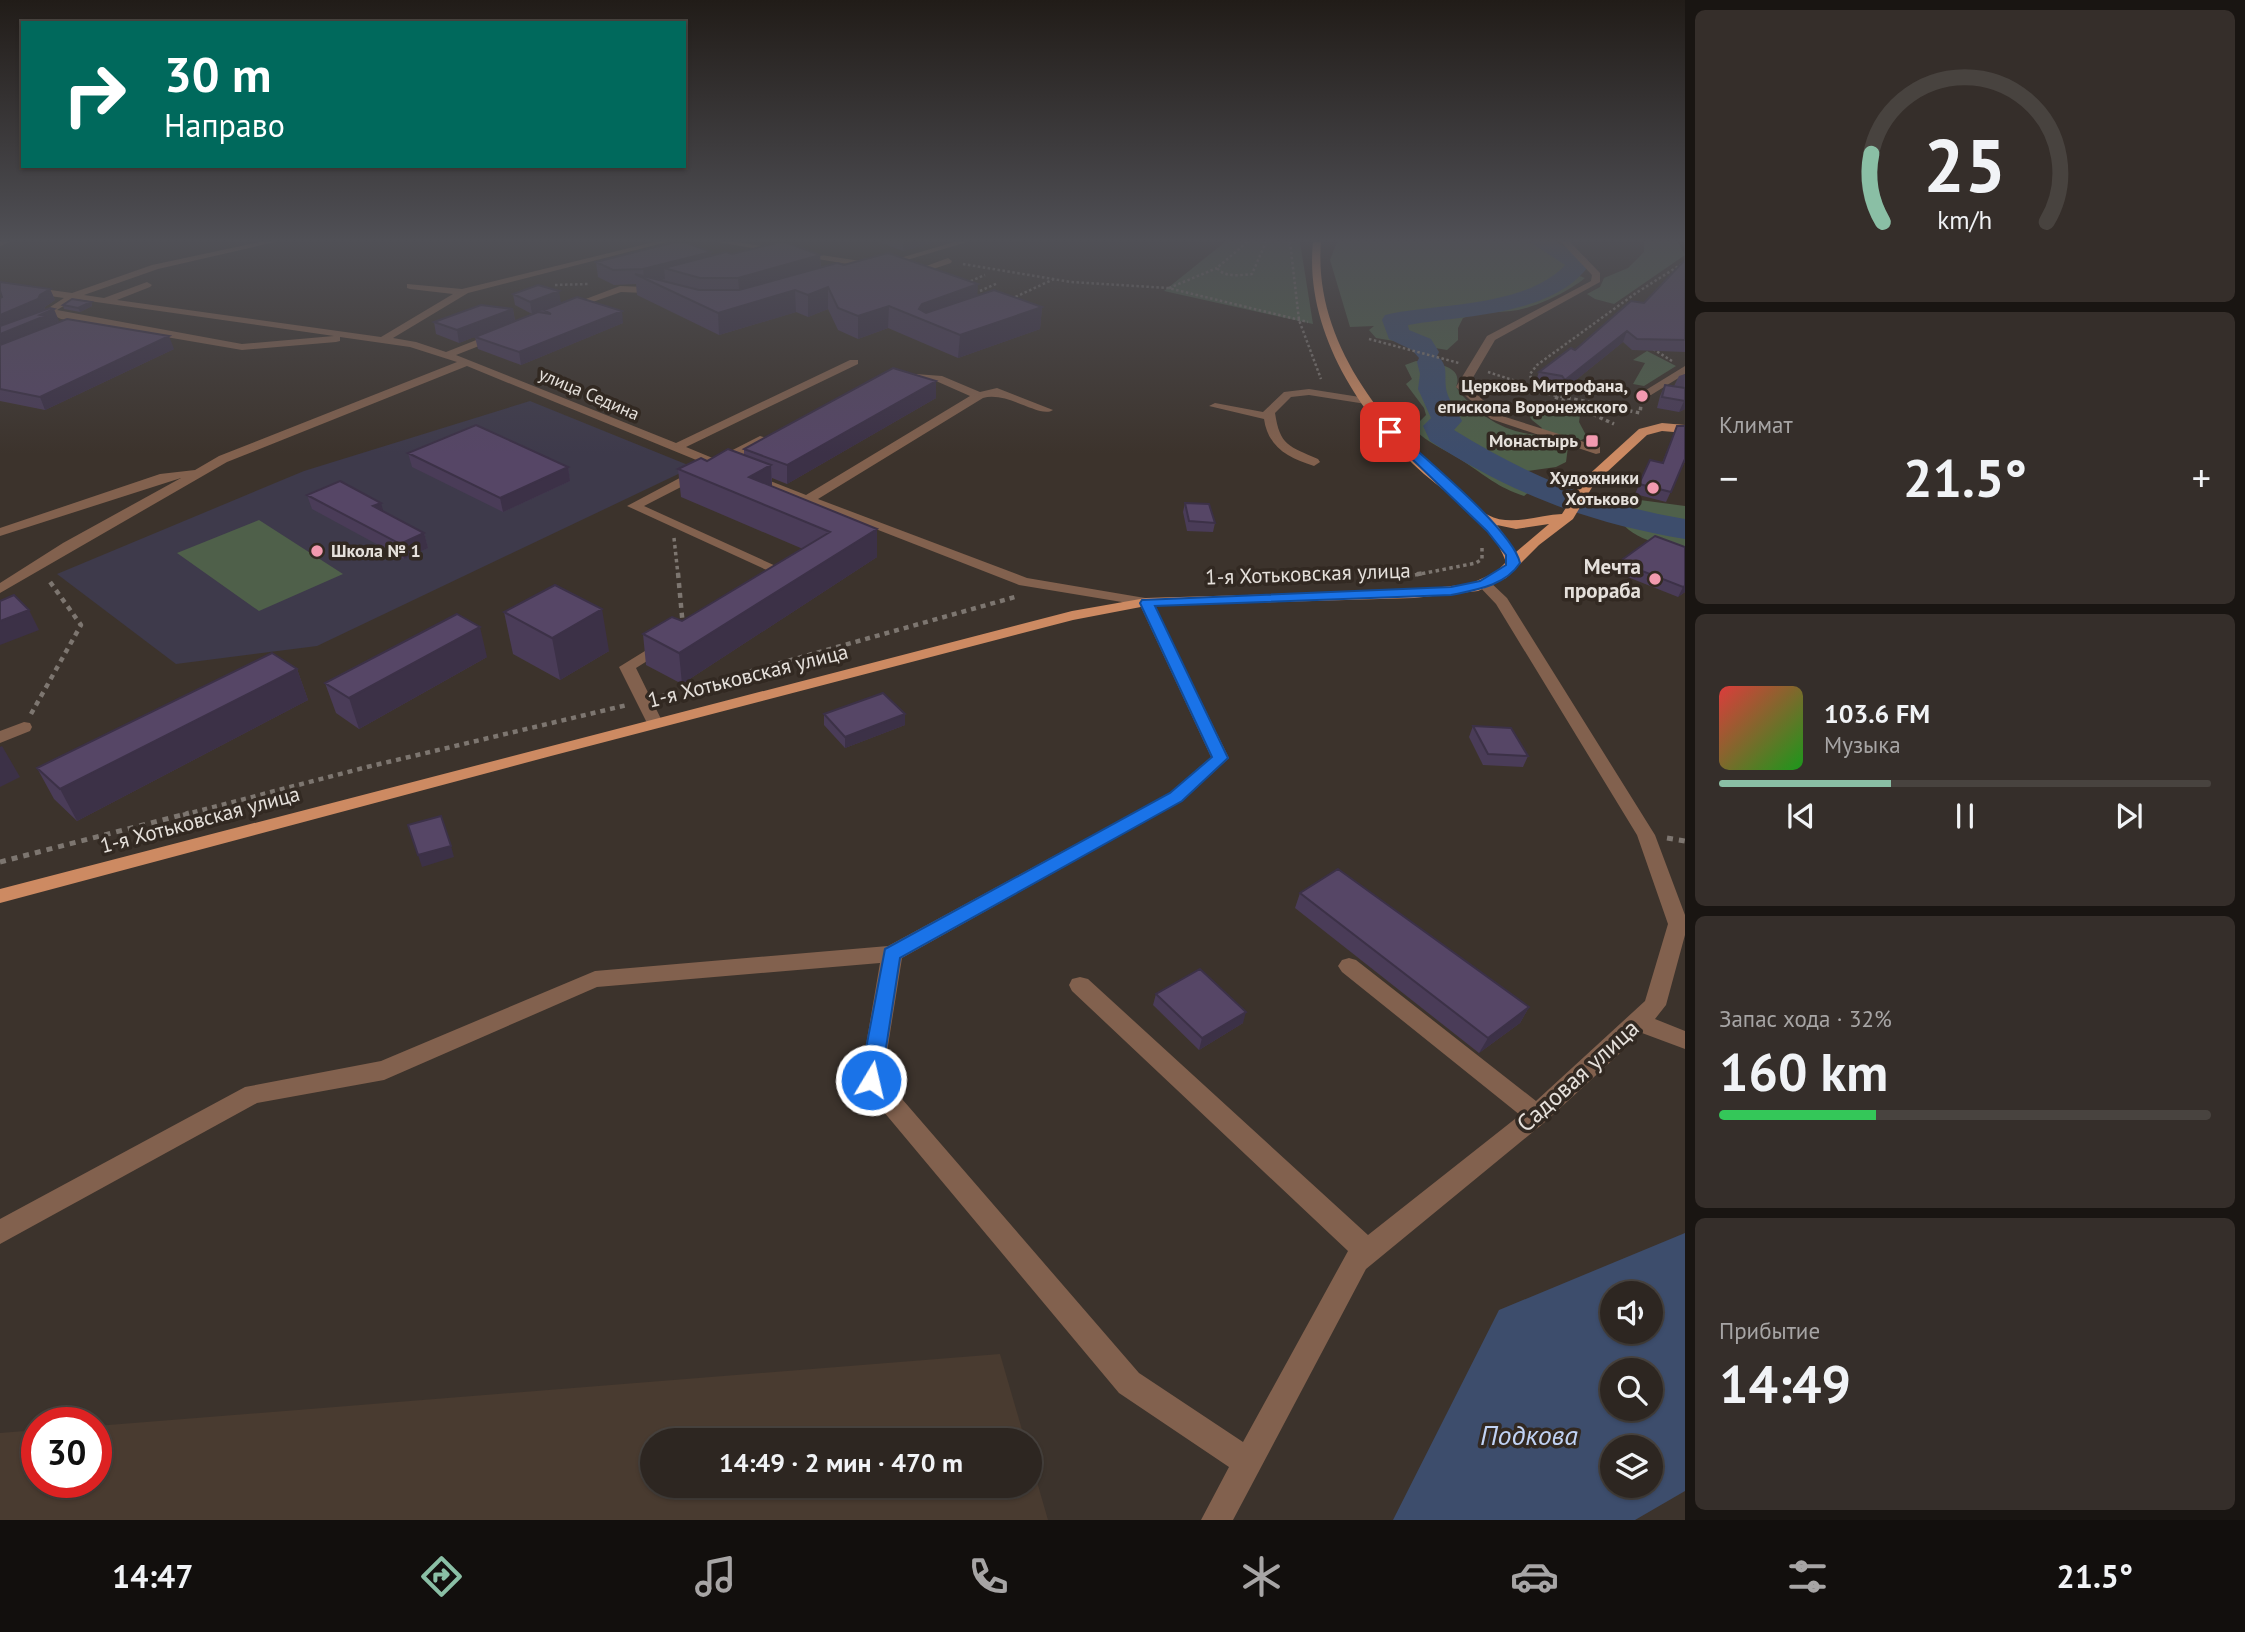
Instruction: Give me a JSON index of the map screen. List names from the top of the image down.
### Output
{
  "streets": {
    "main road": ["1-я Хотьковская улица"],
    "street": ["улица Седина", "Садовая улица"]
  },
  "crossings": [
    ["улица Седина", "1-я Хотьковская улица"],
    ["1-я Хотьковская улица", "Садовая улица"]
  ],
  "water": ["Подкова"],
  "places": {
    "other": [
      "Церковь Митрофана, епископа Воронежского",
      "Художники Хотьково",
      "Школа № 1",
      "Мечта прораба"
    ],
    "transit": ["Монастырь"]
  },
  "page": {
    "turn": ["30 m", "Направо"],
    "tile": [
      "Климат",
      ["Запас хода · 32%", "160 km"],
      ["Прибытие", "14:49"]
    ],
    "heat": ["−", "21.5°", "+"],
    "song": ["103.6 FM", "Музыка"],
    "limit": "30",
    "trip": "14:49 · 2 мин · 470 m",
    "tabs": ["14:47", "21.5°"],
    "gauge": ["25", "km/h"]
  }
}
